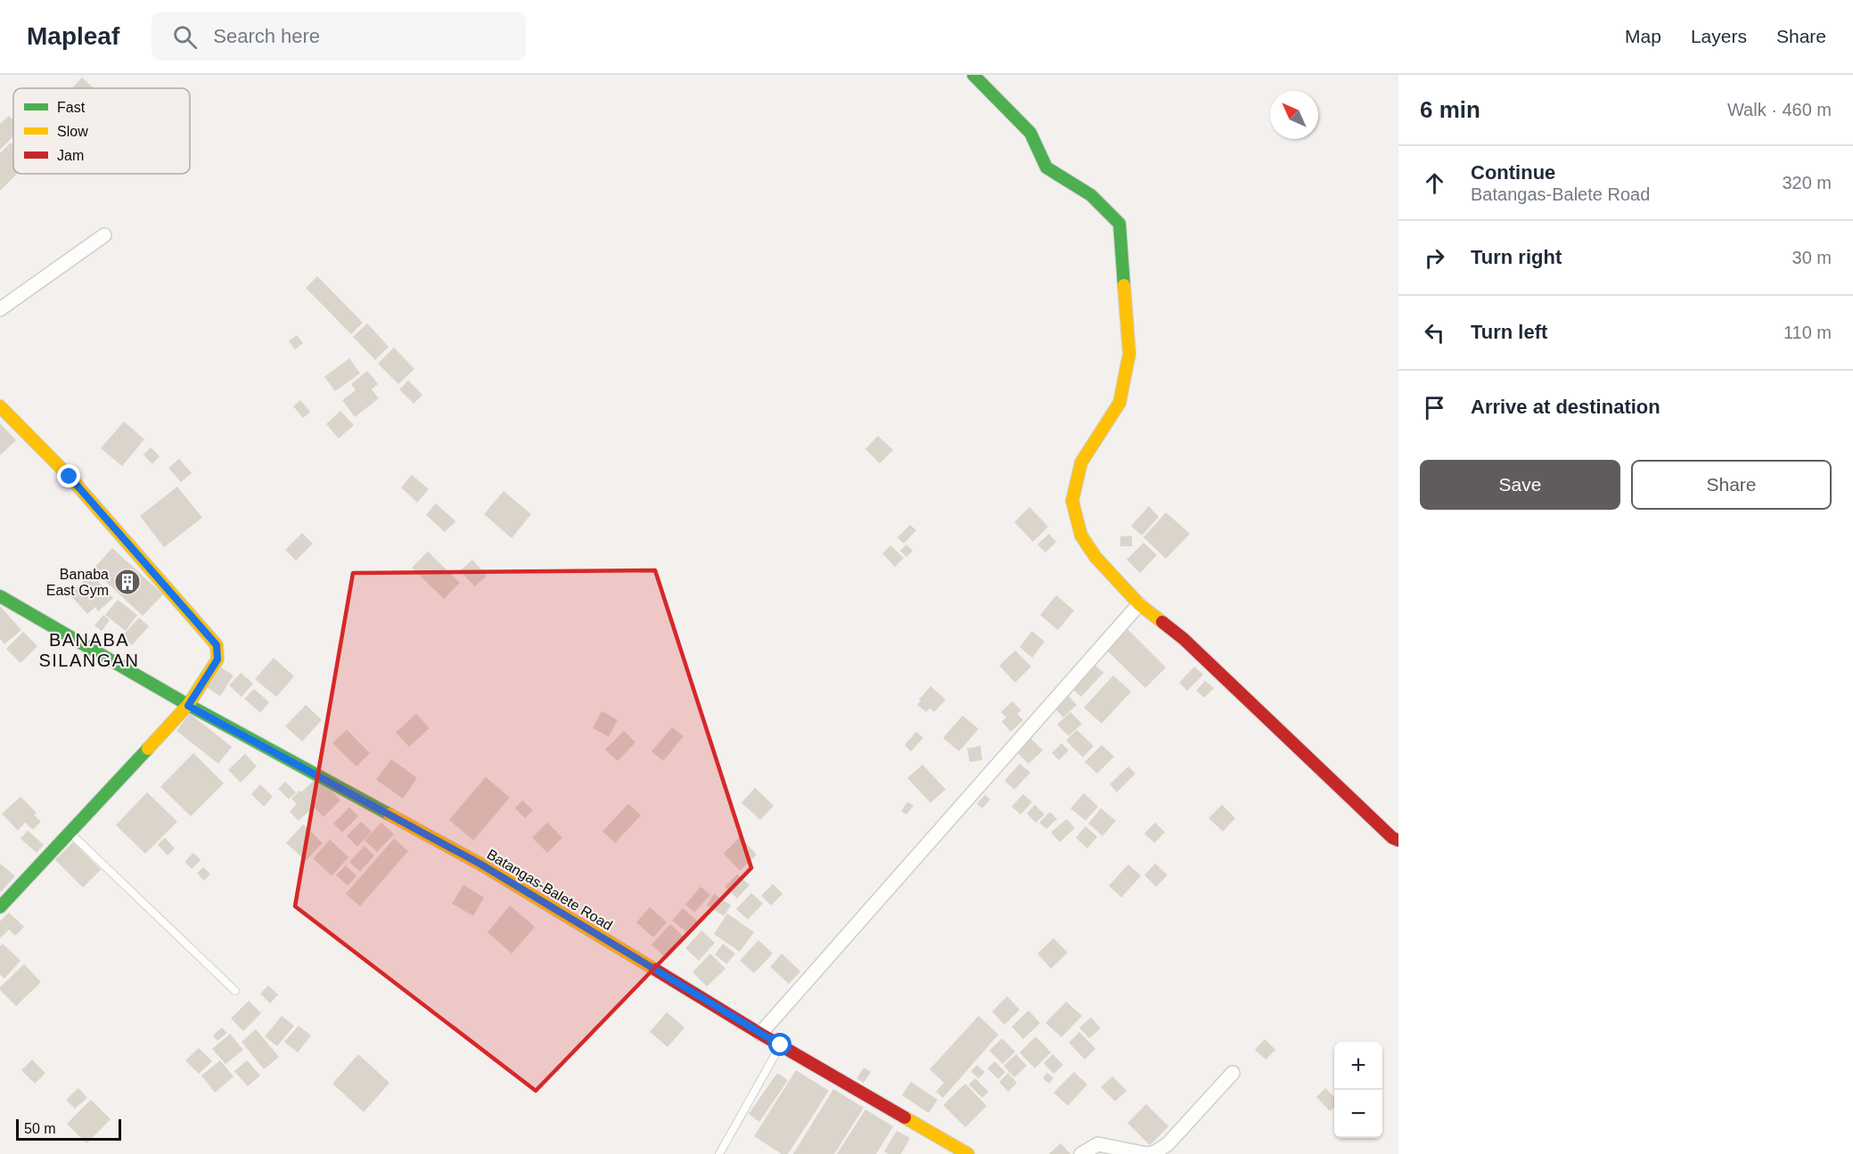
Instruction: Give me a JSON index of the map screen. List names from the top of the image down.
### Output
{
  "streets": {
    "street": ["Batangas-Balete Road"]
  },
  "districts": ["BANABA SILANGAN"],
  "places": {
    "building": ["Banaba East Gym"]
  },
  "legend": ["Fast", "Slow", "Jam"],
  "scale_bar": "50 m",
  "north": "top left",
  "page": {
    "header": "Mapleaf",
    "search": "Search here",
    "nav": ["Map", "Layers", "Share"],
    "heading": ["6 min", "Walk · 460 m"],
    "list": [
      ["Continue", "Batangas-Balete Road", "320 m"],
      ["Turn right", "30 m"],
      ["Turn left", "110 m"],
      "Arrive at destination"
    ],
    "buttons": ["Save", "Share"],
    "map_buttons": ["+", "−"],
    "scale": "50 m"
  }
}
